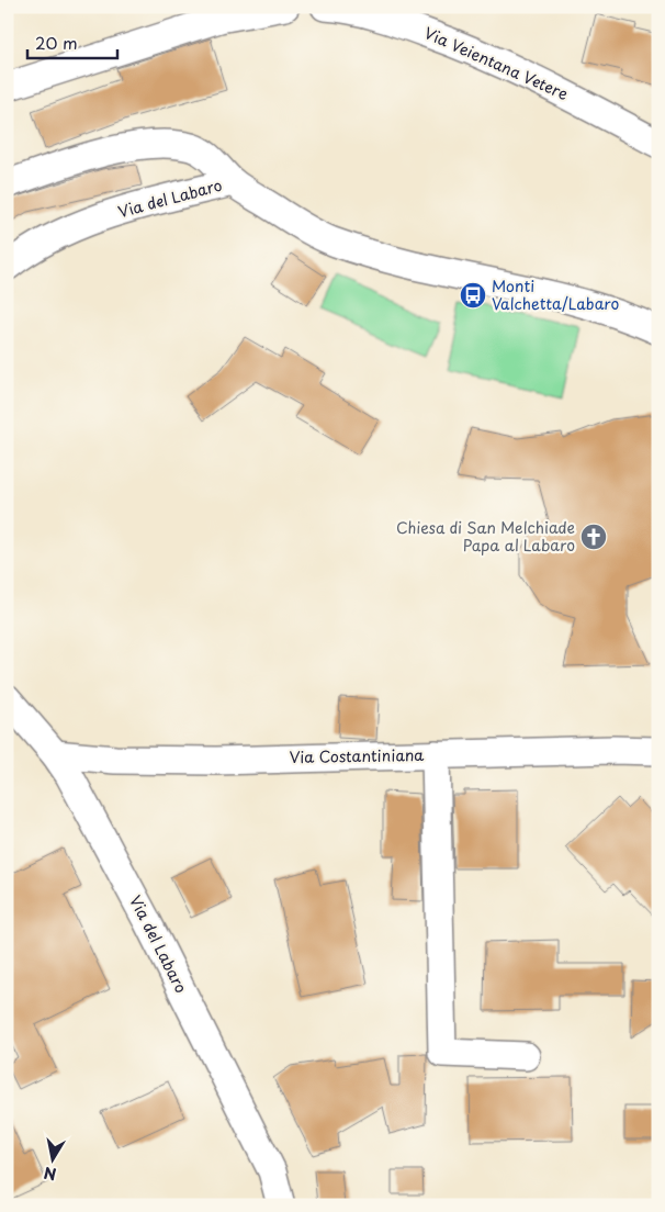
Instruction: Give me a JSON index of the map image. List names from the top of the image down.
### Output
{
  "streets": {
    "street": ["Via Veientana Vetere", "Via del Labaro", "Via Costantiniana"]
  },
  "crossings": [
    ["Via del Labaro", "Via Costantiniana"]
  ],
  "places": {
    "bus stop": ["Monti Valchetta/Labaro"],
    "church": ["Chiesa di San Melchiade Papa al Labaro"]
  },
  "scale_bar": "20 m",
  "north": "bottom"
}
